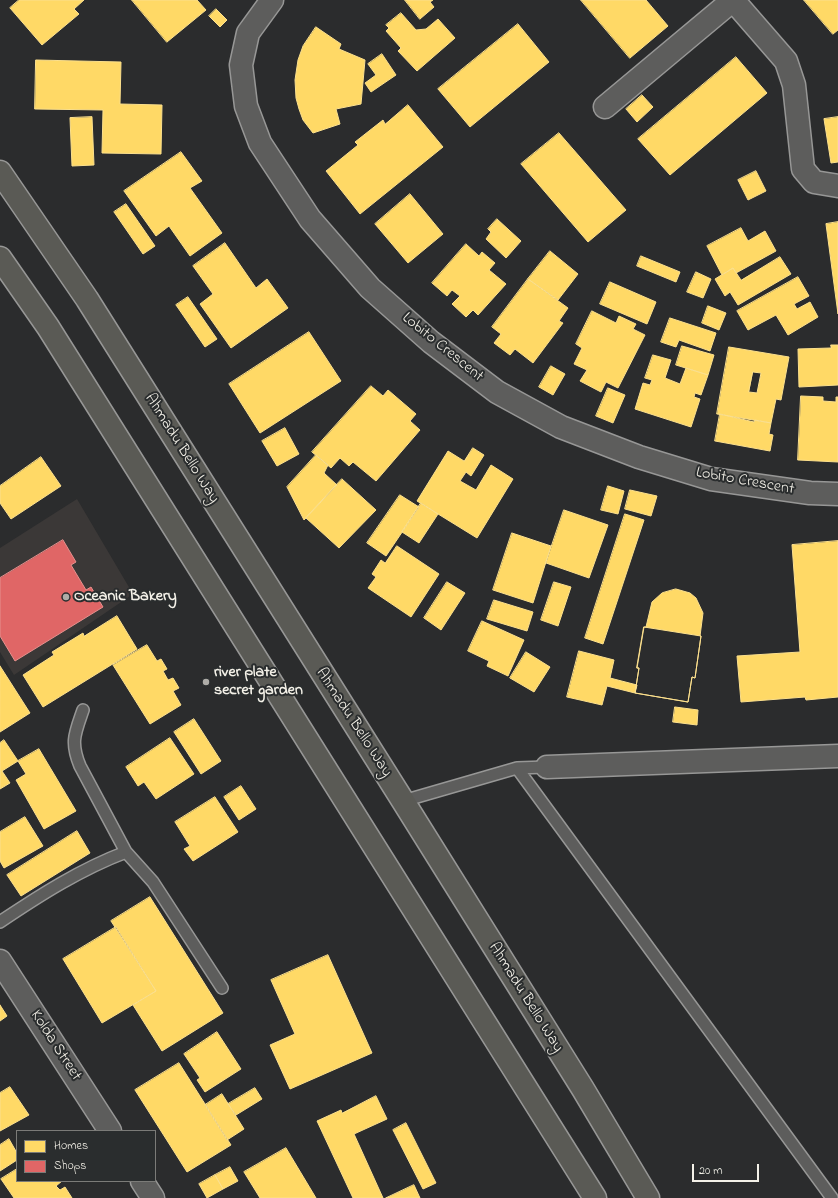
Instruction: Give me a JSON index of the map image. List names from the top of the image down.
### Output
{
  "streets": {
    "main road": ["Ahmadu Bello Way"],
    "street": ["Lobito Crescent", "Kolda Street"]
  },
  "places": ["Oceanic Bakery", "river plate secret garden"],
  "legend": ["Homes", "Shops"],
  "scale_bar": "20 m"
}
